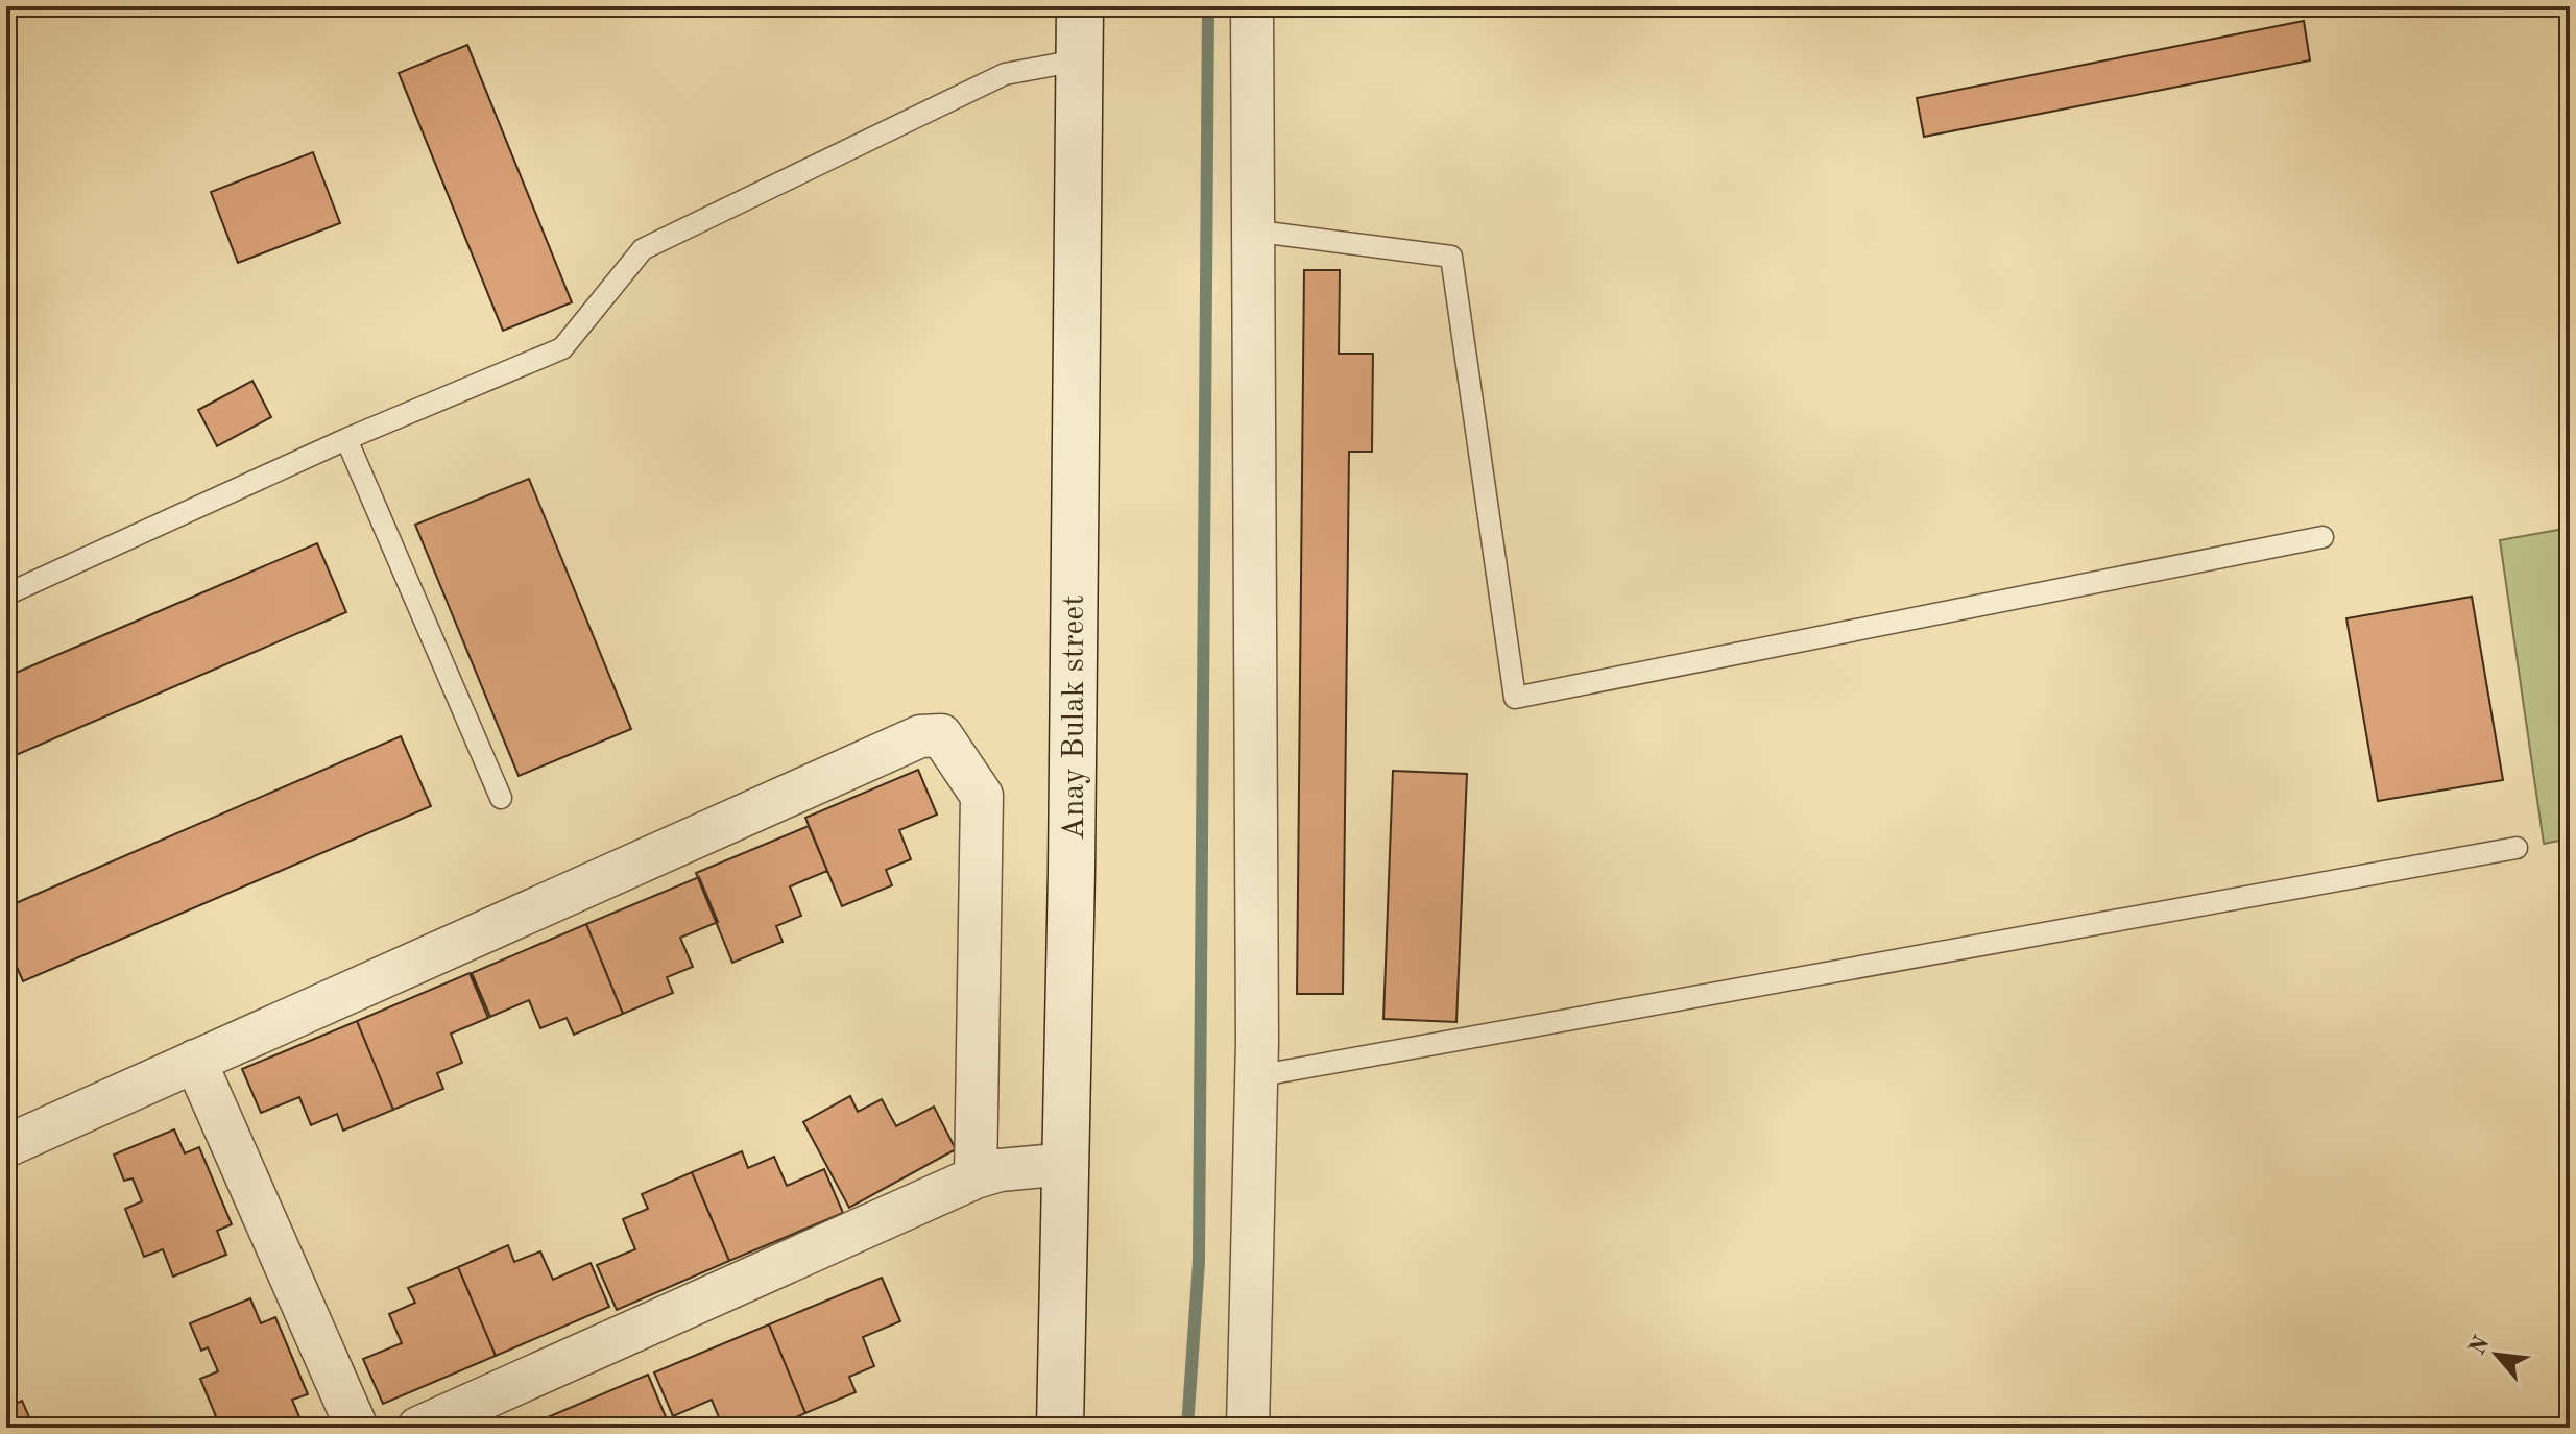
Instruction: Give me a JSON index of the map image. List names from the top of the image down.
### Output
{
  "streets": {
    "main road": ["Anay Bulak street"]
  },
  "north": "top left"
}
